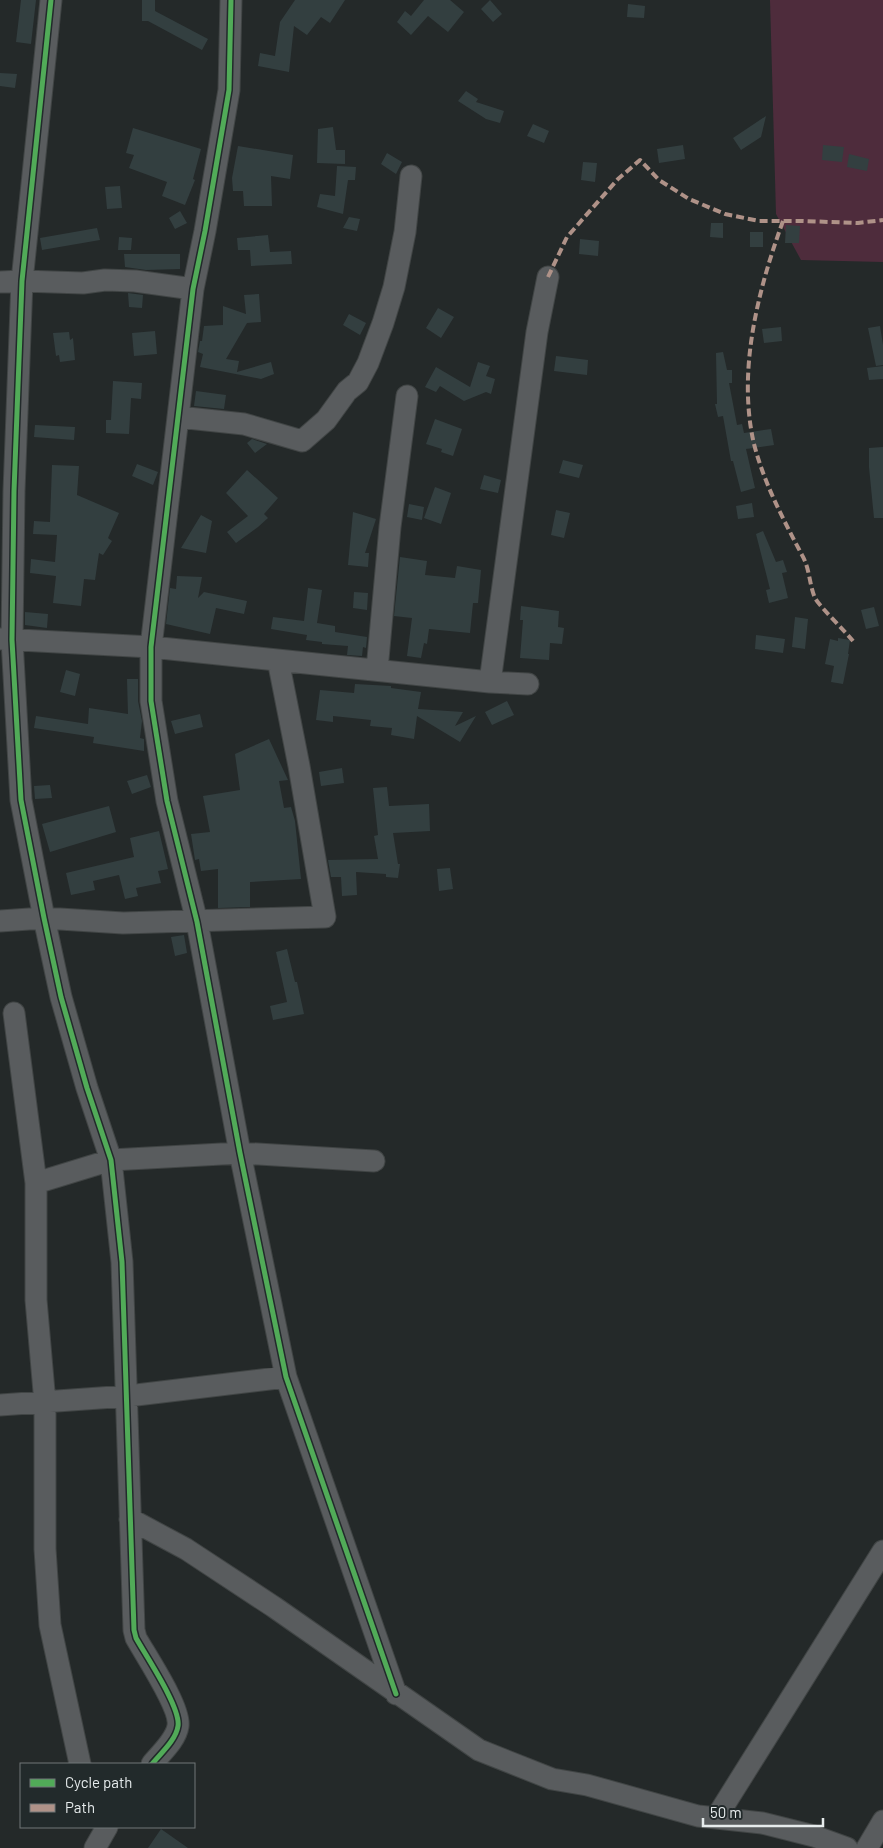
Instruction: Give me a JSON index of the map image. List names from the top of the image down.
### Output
{
  "legend": ["Cycle path", "Path"],
  "scale_bar": "50 m"
}
